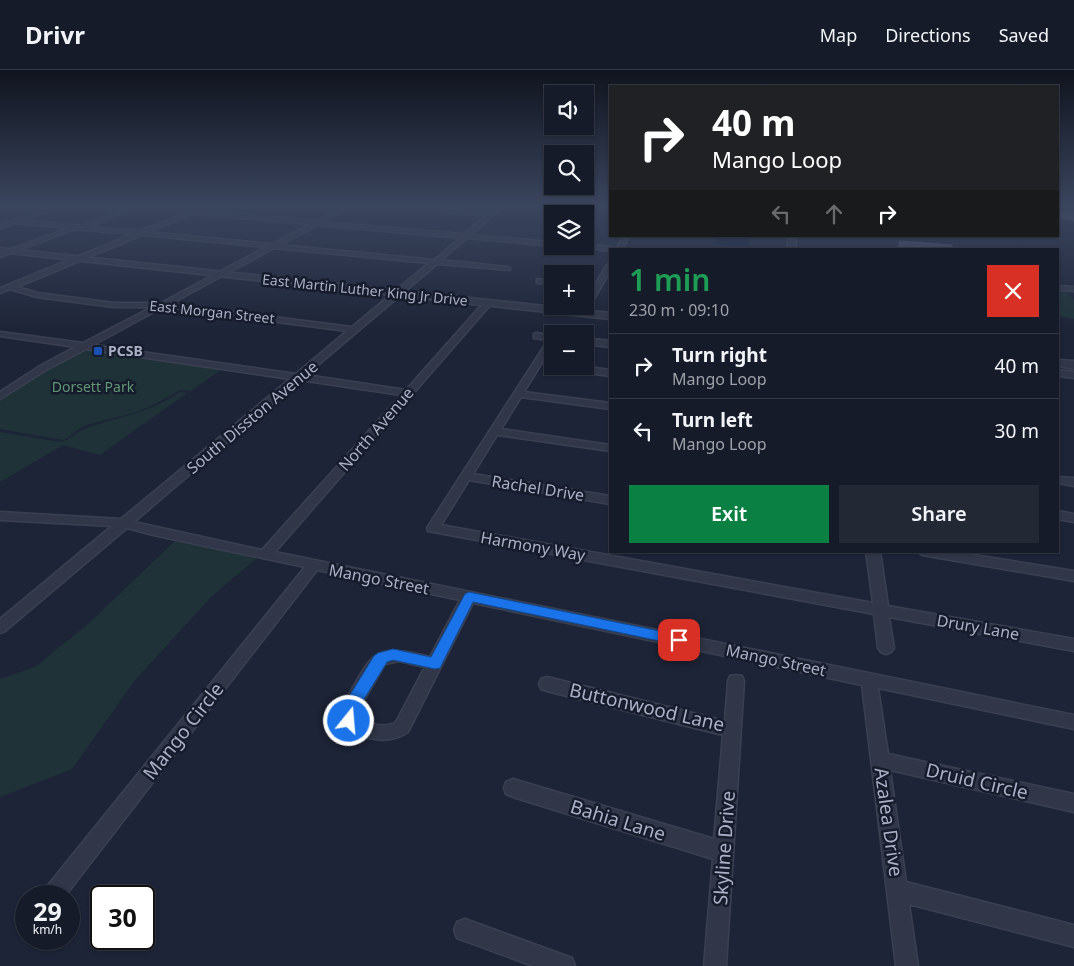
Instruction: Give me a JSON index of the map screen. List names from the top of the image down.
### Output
{
  "streets": {
    "street": [
      "East Martin Luther King Jr Drive",
      "East Morgan Street",
      "South Disston Avenue",
      "North Avenue",
      "Rachel Drive",
      "Harmony Way",
      "Mango Street",
      "Drury Lane",
      "Buttonwood Lane",
      "Mango Circle",
      "Druid Circle",
      "Bahia Lane",
      "Azalea Drive",
      "Skyline Drive"
    ]
  },
  "crossings": [
    ["East Martin Luther King Jr Drive", "South Disston Avenue"],
    ["East Martin Luther King Jr Drive", "North Avenue"],
    ["East Morgan Street", "South Disston Avenue"],
    ["South Disston Avenue", "Mango Street"],
    ["North Avenue", "Mango Street"],
    ["Rachel Drive", "Harmony Way"],
    ["Harmony Way", "Drury Lane"],
    ["Mango Street", "Mango Circle"],
    ["Mango Street", "Azalea Drive"],
    ["Buttonwood Lane", "Skyline Drive"],
    ["Druid Circle", "Azalea Drive"],
    ["Bahia Lane", "Skyline Drive"]
  ],
  "parks": ["Dorsett Park"],
  "places": {
    "transit": ["PCSB"]
  },
  "page": {
    "header": "Drivr",
    "nav": ["Map", "Directions", "Saved"],
    "map_buttons": ["+", "−"],
    "turn": ["40 m", "Mango Loop"],
    "heading": ["1 min", "230 m · 09:10"],
    "list": [
      {
        "name": "Turn right",
        "note": "Mango Loop",
        "value": "40 m"
      },
      {
        "name": "Turn left",
        "note": "Mango Loop",
        "value": "30 m"
      }
    ],
    "buttons": ["Exit", "Share"],
    "speed": "29 km/h",
    "limit": "30"
  }
}
